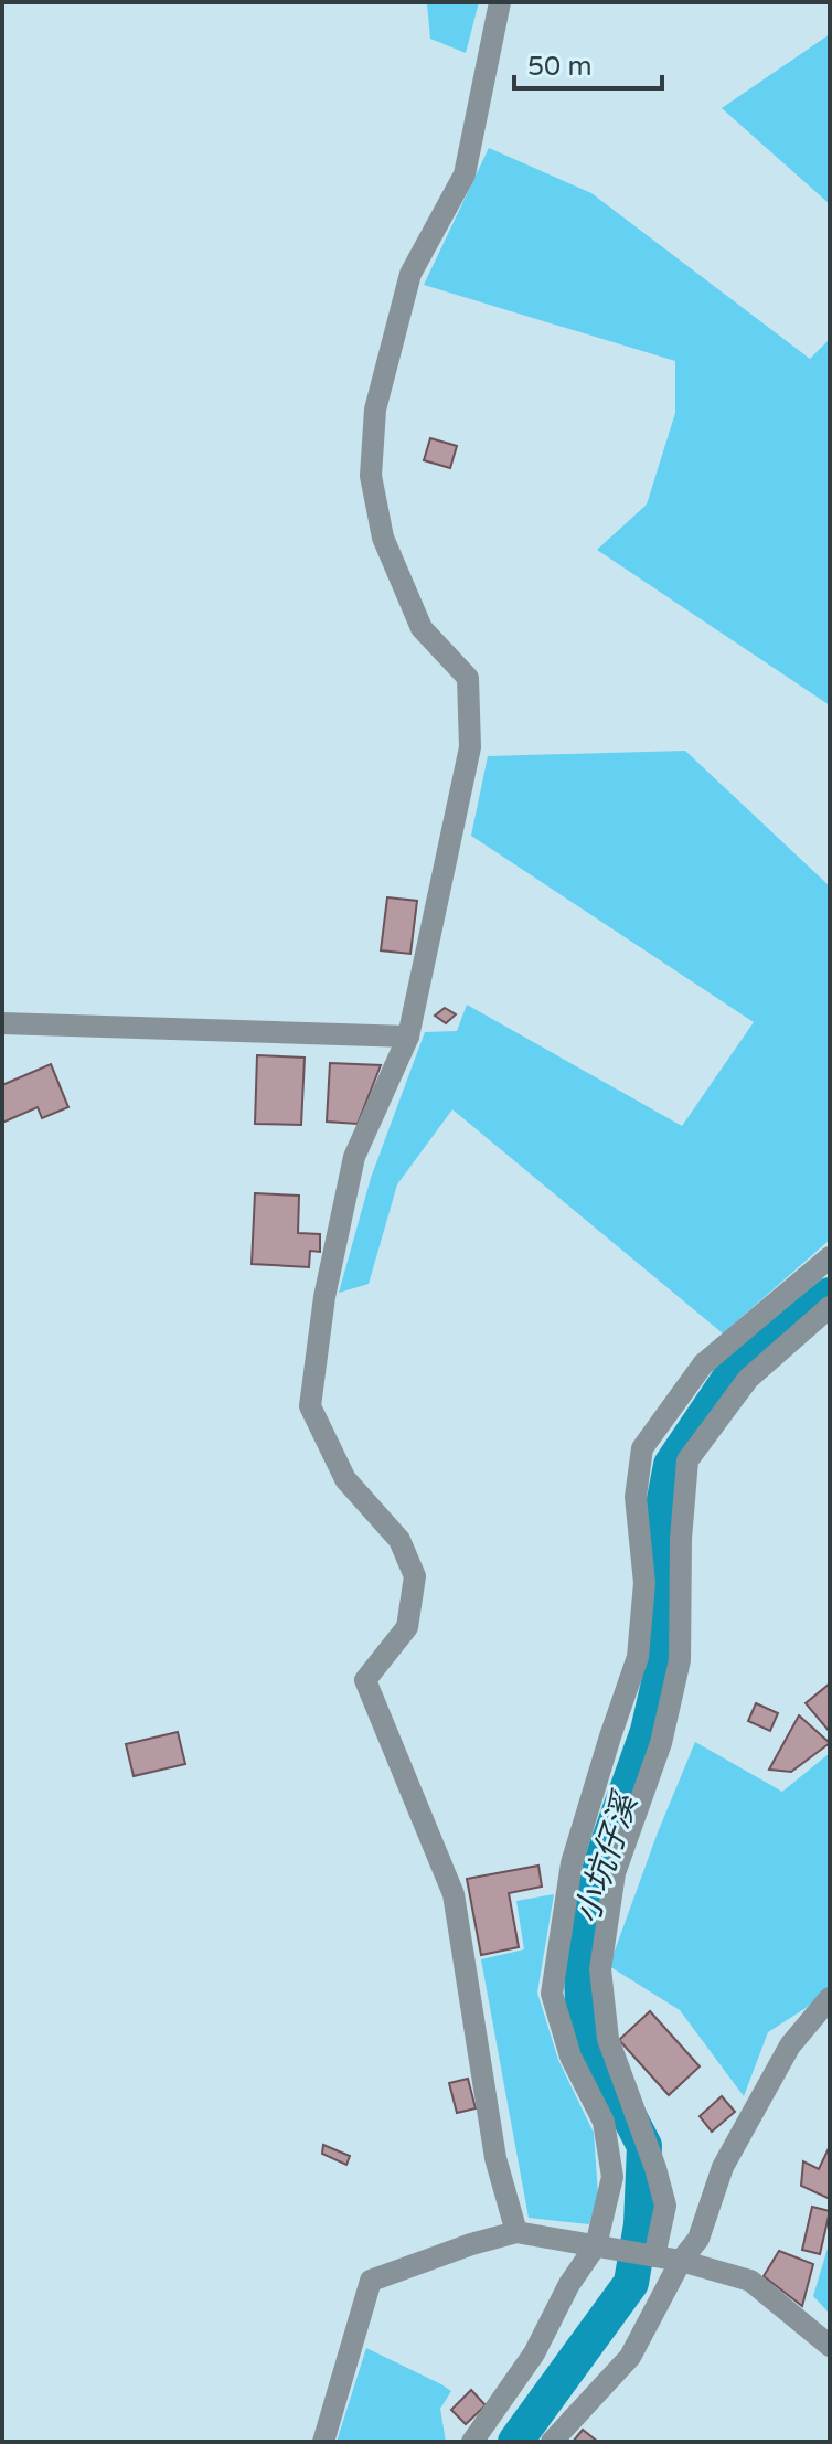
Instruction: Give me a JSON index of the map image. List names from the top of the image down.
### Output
{
  "water": ["小坑仔溪"],
  "scale_bar": "50 m"
}
